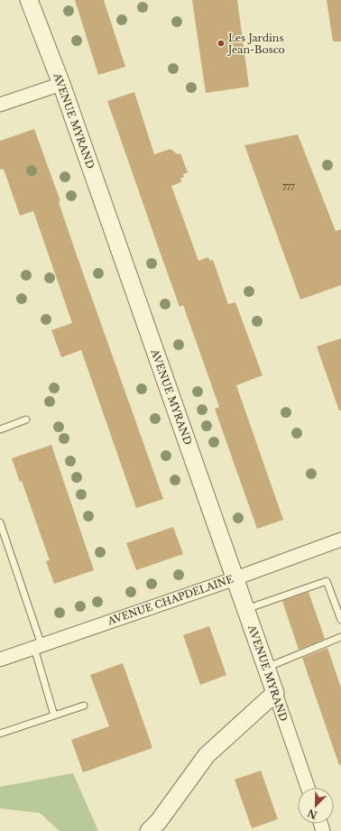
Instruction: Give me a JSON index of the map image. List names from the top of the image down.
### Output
{
  "streets": {
    "street": ["AVENUE MYRAND", "AVENUE CHAPDELAINE"]
  },
  "crossings": [
    ["AVENUE MYRAND", "AVENUE CHAPDELAINE"]
  ],
  "places": ["Les Jardins Jean-Bosco"],
  "house_numbers": ["777"],
  "north": "bottom left"
}
